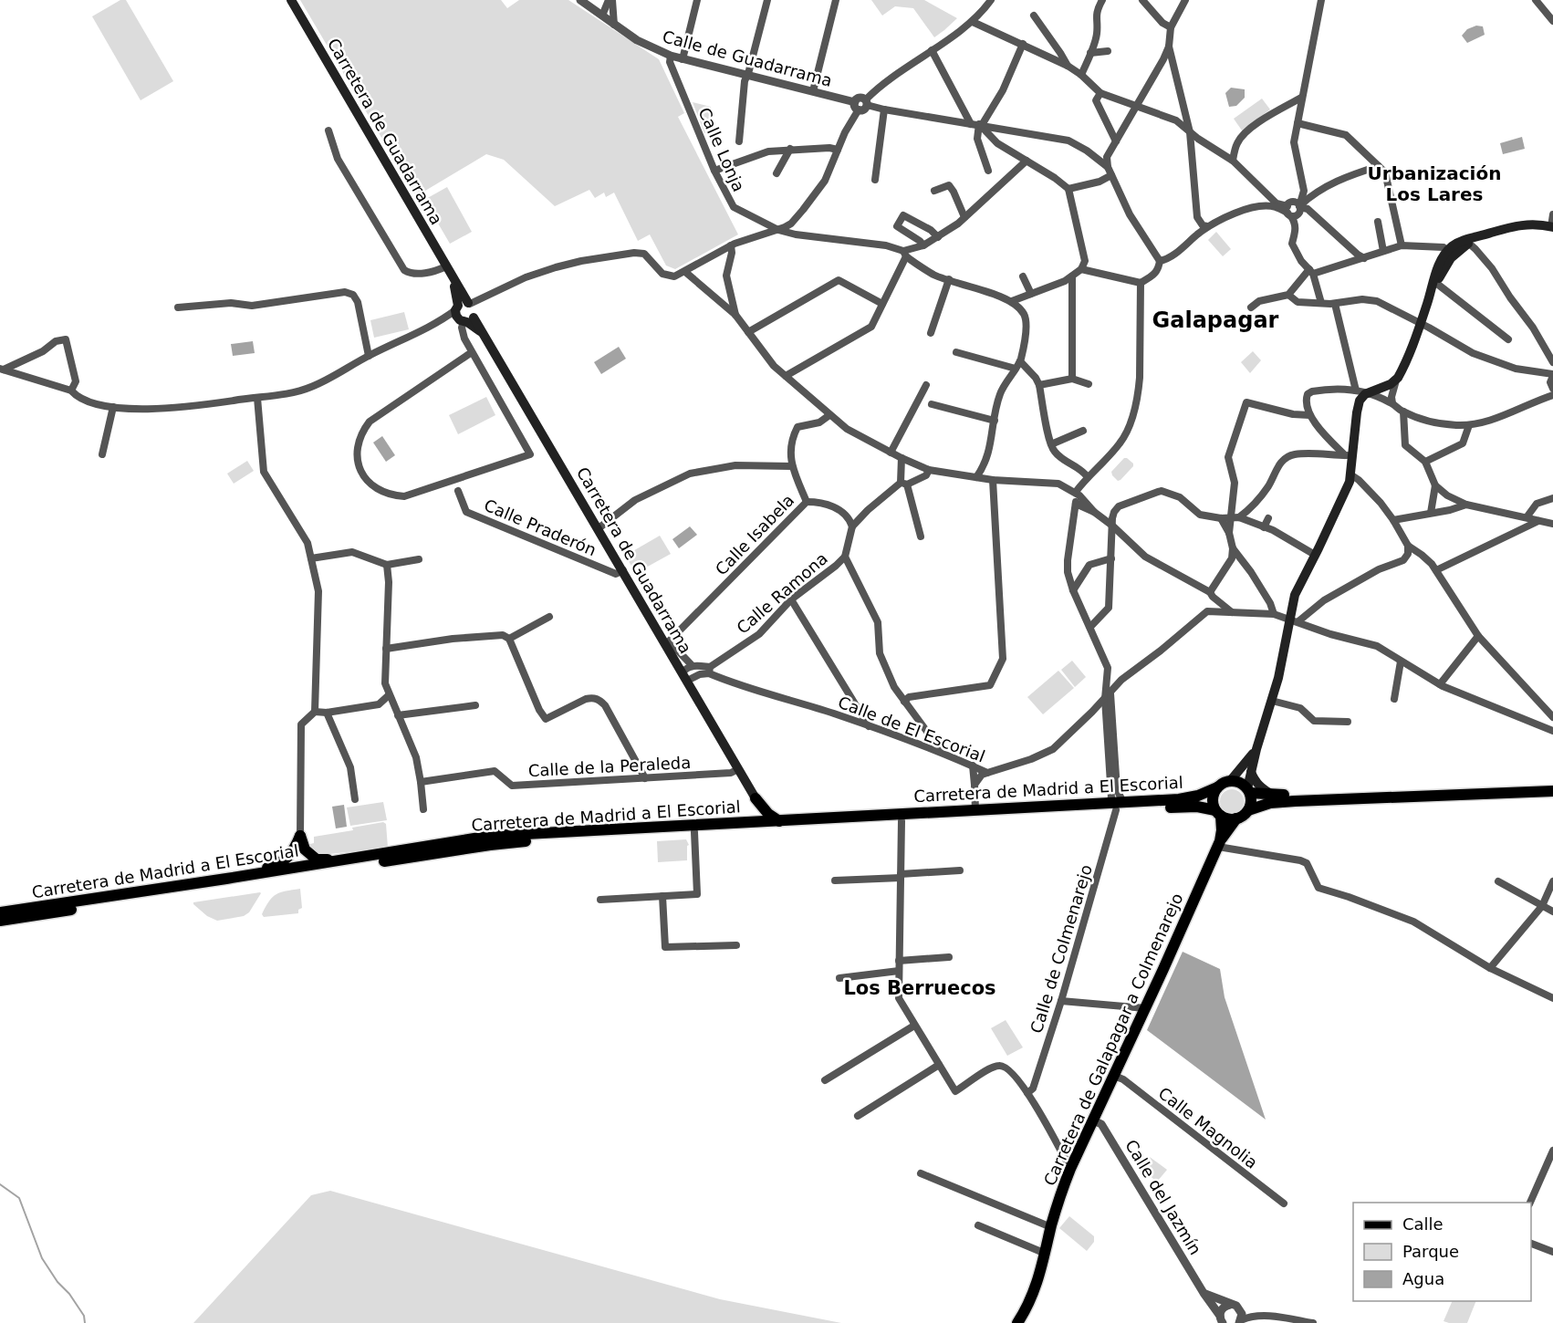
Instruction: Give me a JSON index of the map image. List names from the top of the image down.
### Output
{
  "streets": {
    "main road": ["Carretera de Guadarrama", "Carretera de Madrid a El Escorial", "Carretera de Galapagar a Colmenarejo"],
    "street": [
      "Calle de Guadarrama",
      "Calle Lonja",
      "Calle Praderón",
      "Calle Isabela",
      "Calle Ramona",
      "Calle de El Escorial",
      "Calle de la Peraleda",
      "Calle de Colmenarejo",
      "Calle Magnolia",
      "Calle del Jazmín"
    ]
  },
  "crossings": [
    ["Calle de Guadarrama", "Calle Lonja"],
    ["Carretera de Guadarrama", "Calle Praderón"],
    ["Carretera de Guadarrama", "Calle Isabela"],
    ["Carretera de Guadarrama", "Calle de la Peraleda"],
    ["Calle Ramona", "Calle de El Escorial"],
    ["Calle de El Escorial", "Calle de Colmenarejo"],
    ["Carretera de Madrid a El Escorial", "Calle de Colmenarejo"],
    ["Carretera de Madrid a El Escorial", "Carretera de Galapagar a Colmenarejo"],
    ["Carretera de Galapagar a Colmenarejo", "Calle Magnolia"],
    ["Carretera de Galapagar a Colmenarejo", "Calle del Jazmín"]
  ],
  "districts": ["Urbanización Los Lares", "Galapagar", "Los Berruecos"],
  "legend": ["Calle", "Parque", "Agua"]
}
